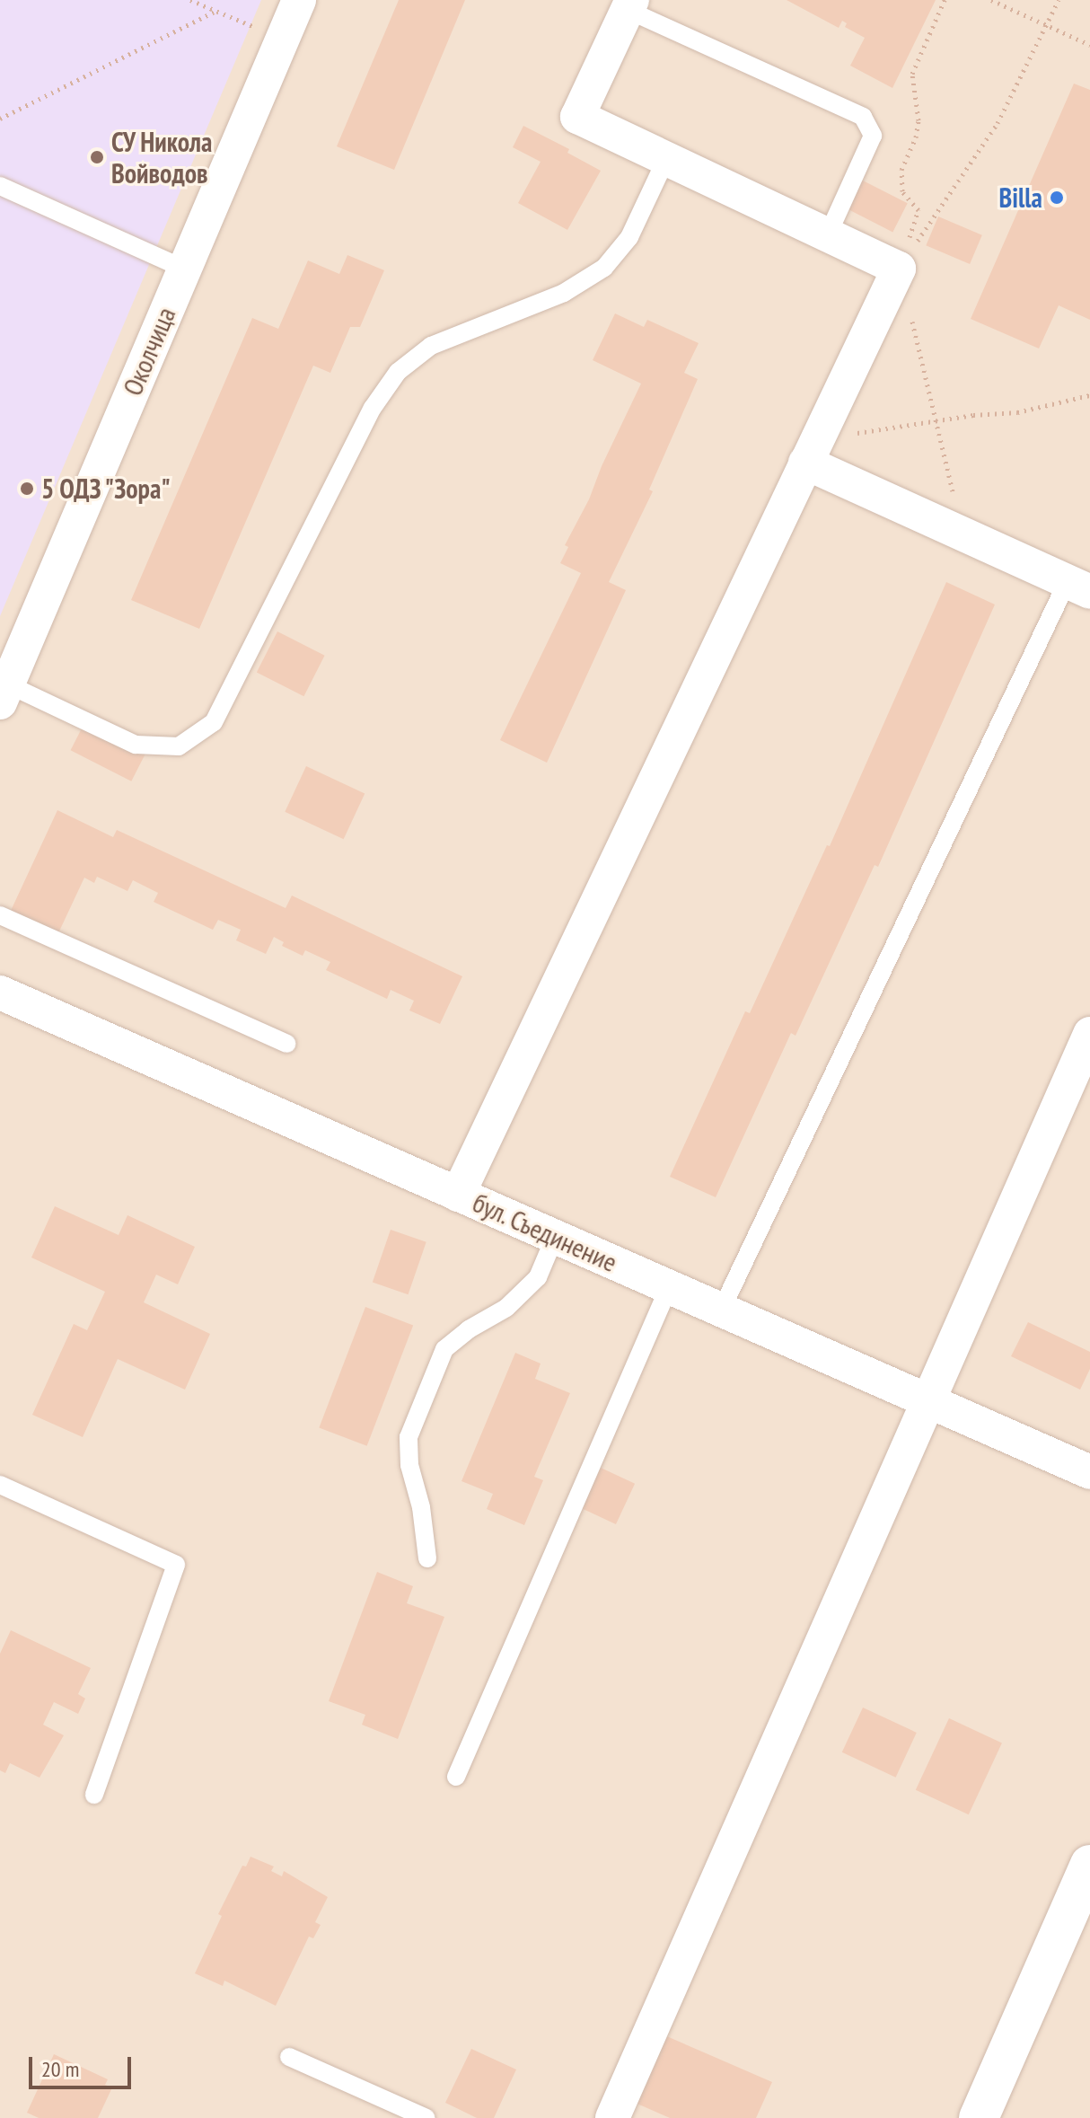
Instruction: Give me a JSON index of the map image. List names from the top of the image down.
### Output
{
  "streets": {
    "street": ["Околчица", "бул. Съединение"]
  },
  "places": ["СУ Никола Войводов", "Billa", "5 ОДЗ \"Зора\""],
  "scale_bar": "20 m"
}
